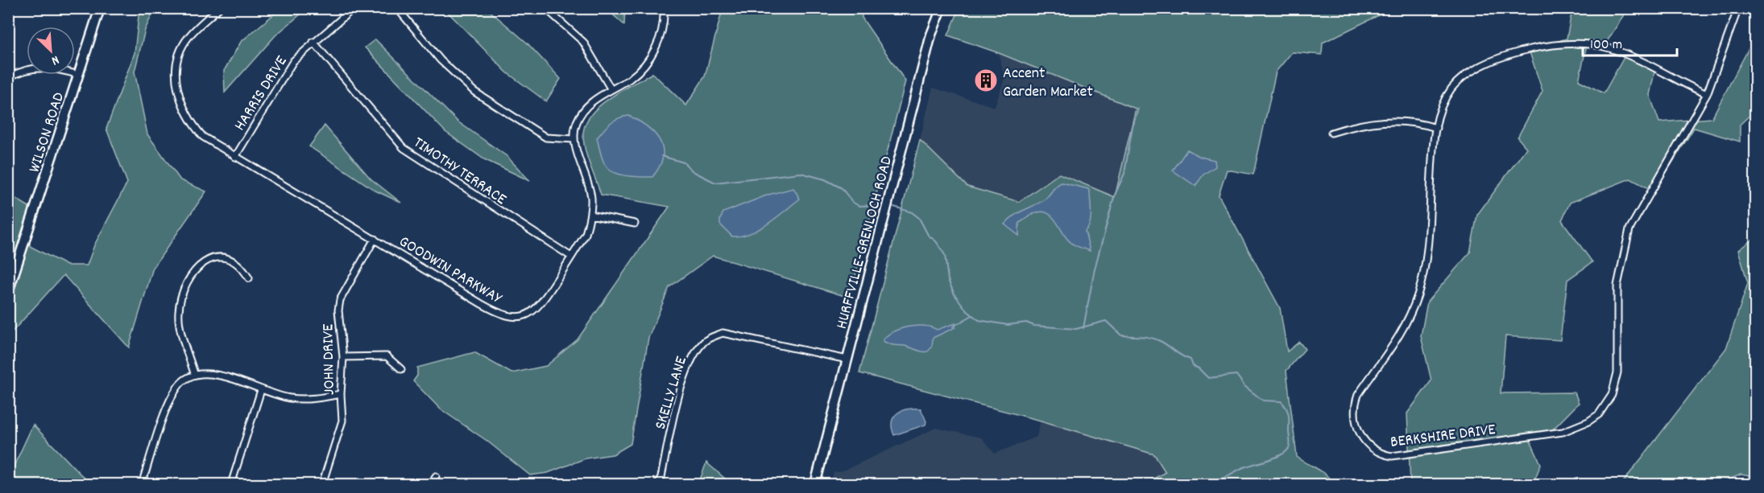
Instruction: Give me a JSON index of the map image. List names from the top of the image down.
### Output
{
  "streets": {
    "main road": ["WILSON ROAD", "HURFFVILLE-GRENLOCH ROAD"],
    "street": [
      "HARRIS DRIVE",
      "TIMOTHY TERRACE",
      "GOODWIN PARKWAY",
      "JOHN DRIVE",
      "SKELLY LANE",
      "BERKSHIRE DRIVE"
    ]
  },
  "crossings": [
    ["HARRIS DRIVE", "TIMOTHY TERRACE"],
    ["HARRIS DRIVE", "GOODWIN PARKWAY"],
    ["TIMOTHY TERRACE", "GOODWIN PARKWAY"],
    ["HURFFVILLE-GRENLOCH ROAD", "SKELLY LANE"],
    ["GOODWIN PARKWAY", "JOHN DRIVE"]
  ],
  "places": {
    "building": ["Accent Garden Market"]
  },
  "scale_bar": "100 m",
  "north": "bottom right"
}
